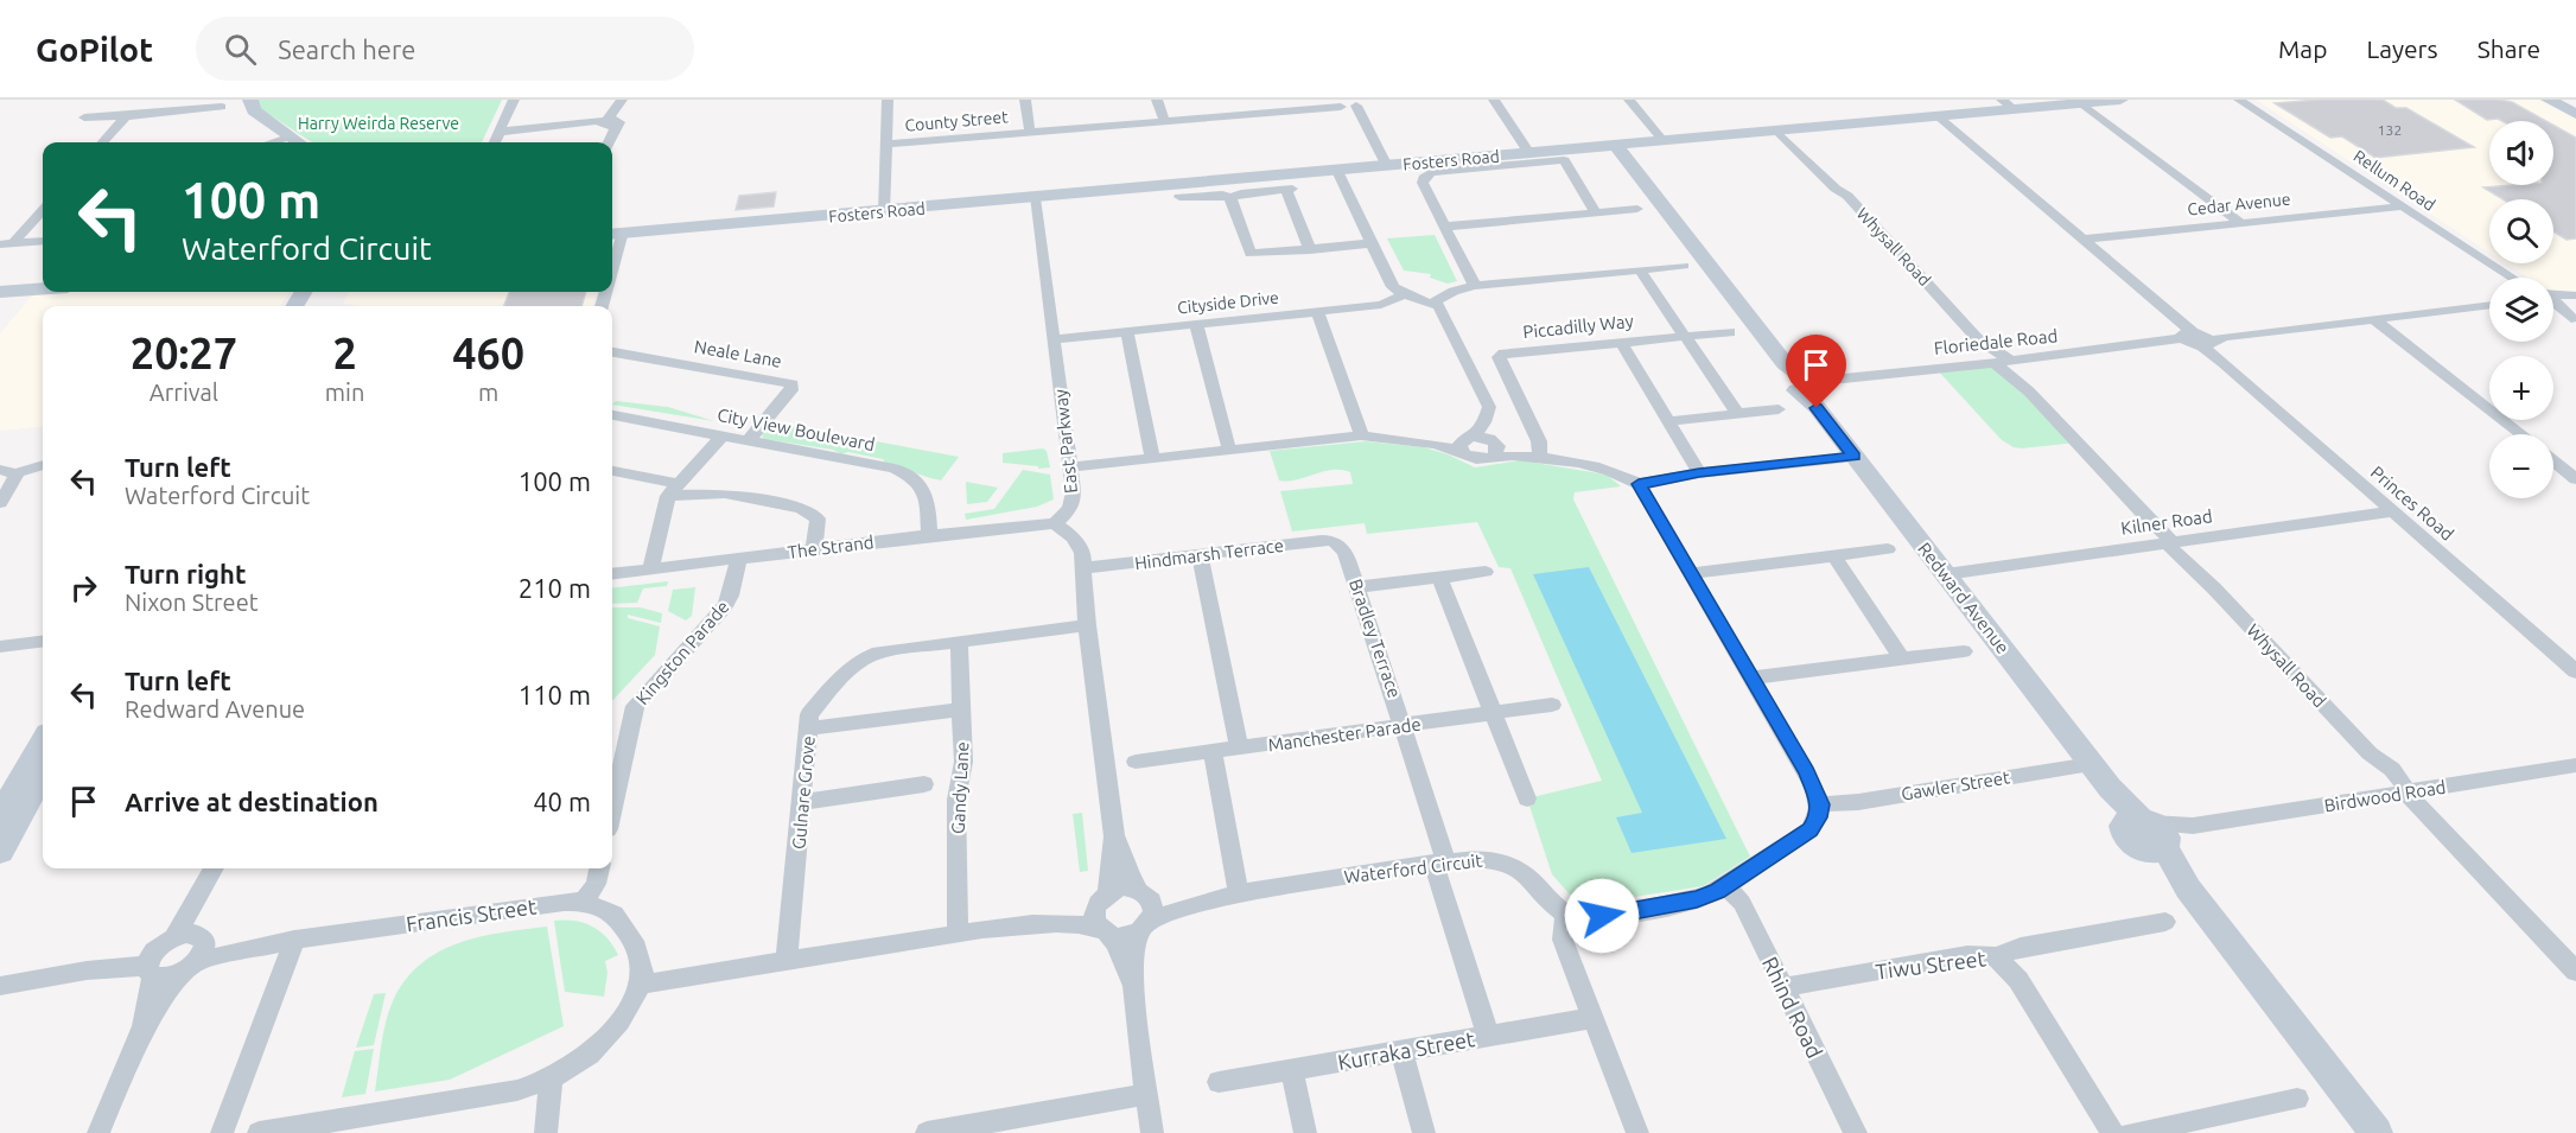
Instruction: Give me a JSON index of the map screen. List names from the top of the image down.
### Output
{
  "streets": {
    "main road": ["Fosters Road", "Redward Avenue"],
    "street": [
      "County Street",
      "Rellum Road",
      "Cedar Avenue",
      "Whysall Road",
      "Cityside Drive",
      "Piccadilly Way",
      "Floriedale Road",
      "Neale Lane",
      "City View Boulevard",
      "East Parkway",
      "Princes Road",
      "Kilner Road",
      "The Strand",
      "Hindmarsh Terrace",
      "Bradley Terrace",
      "Kingston Parade",
      "Manchester Parade",
      "Gawler Street",
      "Gandy Lane",
      "Gulnare Grove",
      "Birdwood Road",
      "Waterford Circuit",
      "Francis Street",
      "Tiwu Street",
      "Rhind Road",
      "Kurraka Street"
    ]
  },
  "crossings": [
    ["Fosters Road", "Whysall Road"],
    ["Fosters Road", "East Parkway"],
    ["Fosters Road", "Princes Road"],
    ["Fosters Road", "Redward Avenue"],
    ["Rellum Road", "Cedar Avenue"],
    ["Cedar Avenue", "Princes Road"],
    ["Whysall Road", "Floriedale Road"],
    ["Whysall Road", "Kilner Road"],
    ["Whysall Road", "Birdwood Road"],
    ["Cityside Drive", "East Parkway"],
    ["Floriedale Road", "Princes Road"],
    ["Floriedale Road", "Redward Avenue"],
    ["Neale Lane", "City View Boulevard"],
    ["City View Boulevard", "The Strand"],
    ["East Parkway", "The Strand"],
    ["Princes Road", "Kilner Road"],
    ["Kilner Road", "Redward Avenue"],
    ["The Strand", "Kingston Parade"],
    ["Hindmarsh Terrace", "Bradley Terrace"],
    ["Redward Avenue", "Gawler Street"],
    ["Redward Avenue", "Birdwood Road"],
    ["Bradley Terrace", "Manchester Parade"],
    ["Bradley Terrace", "Waterford Circuit"],
    ["Bradley Terrace", "Kurraka Street"],
    ["Gandy Lane", "Gulnare Grove"],
    ["Tiwu Street", "Rhind Road"]
  ],
  "parks": ["Harry Weirda Reserve"],
  "house_numbers": ["132"],
  "page": {
    "header": "GoPilot",
    "search": "Search here",
    "nav": ["Map", "Layers", "Share"],
    "map_buttons": ["+", "−"],
    "turn": ["100 m", "Waterford Circuit"],
    "eta": [
      "20:27",
      "Arrival",
      "2",
      "min",
      "460",
      "m"
    ],
    "list": [
      {
        "name": "Turn left",
        "note": "Waterford Circuit",
        "value": "100 m"
      },
      {
        "name": "Turn right",
        "note": "Nixon Street",
        "value": "210 m"
      },
      {
        "name": "Turn left",
        "note": "Redward Avenue",
        "value": "110 m"
      },
      {
        "name": "Arrive at destination",
        "value": "40 m"
      }
    ]
  }
}
